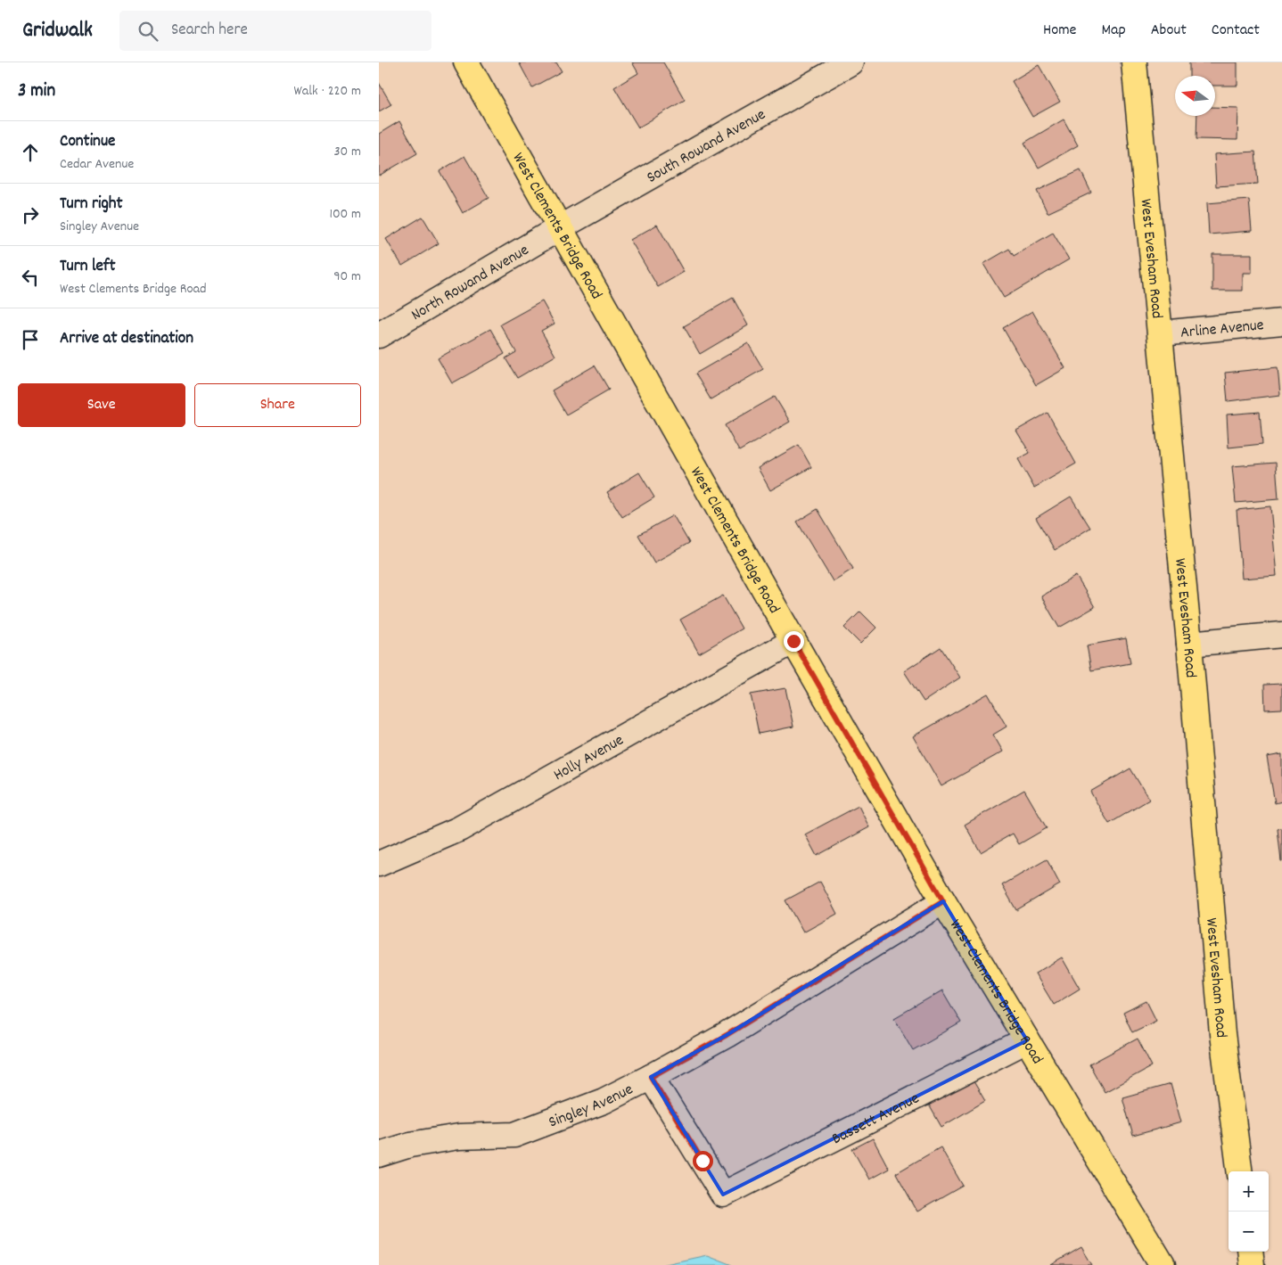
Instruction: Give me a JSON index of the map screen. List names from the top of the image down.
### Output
{
  "streets": {
    "main road": ["West Clements Bridge Road", "West Evesham Road"],
    "street": [
      "South Rowand Avenue",
      "North Rowand Avenue",
      "Arline Avenue",
      "Holly Avenue",
      "Singley Avenue",
      "Bassett Avenue"
    ]
  },
  "crossings": [
    ["South Rowand Avenue", "West Clements Bridge Road"],
    ["South Rowand Avenue", "North Rowand Avenue"],
    ["West Clements Bridge Road", "North Rowand Avenue"],
    ["West Clements Bridge Road", "Holly Avenue"],
    ["West Clements Bridge Road", "Singley Avenue"],
    ["West Clements Bridge Road", "Bassett Avenue"],
    ["West Evesham Road", "Arline Avenue"],
    ["Singley Avenue", "Bassett Avenue"]
  ],
  "north": "left",
  "page": {
    "header": "Gridwalk",
    "search": "Search here",
    "nav": [
      "Home",
      "Map",
      "About",
      "Contact"
    ],
    "heading": ["3 min", "Walk · 220 m"],
    "list": [
      ["Continue", "Cedar Avenue", "30 m"],
      ["Turn right", "Singley Avenue", "100 m"],
      ["Turn left", "West Clements Bridge Road", "90 m"],
      "Arrive at destination"
    ],
    "buttons": ["Save", "Share"],
    "map_buttons": ["+", "−"]
  }
}
